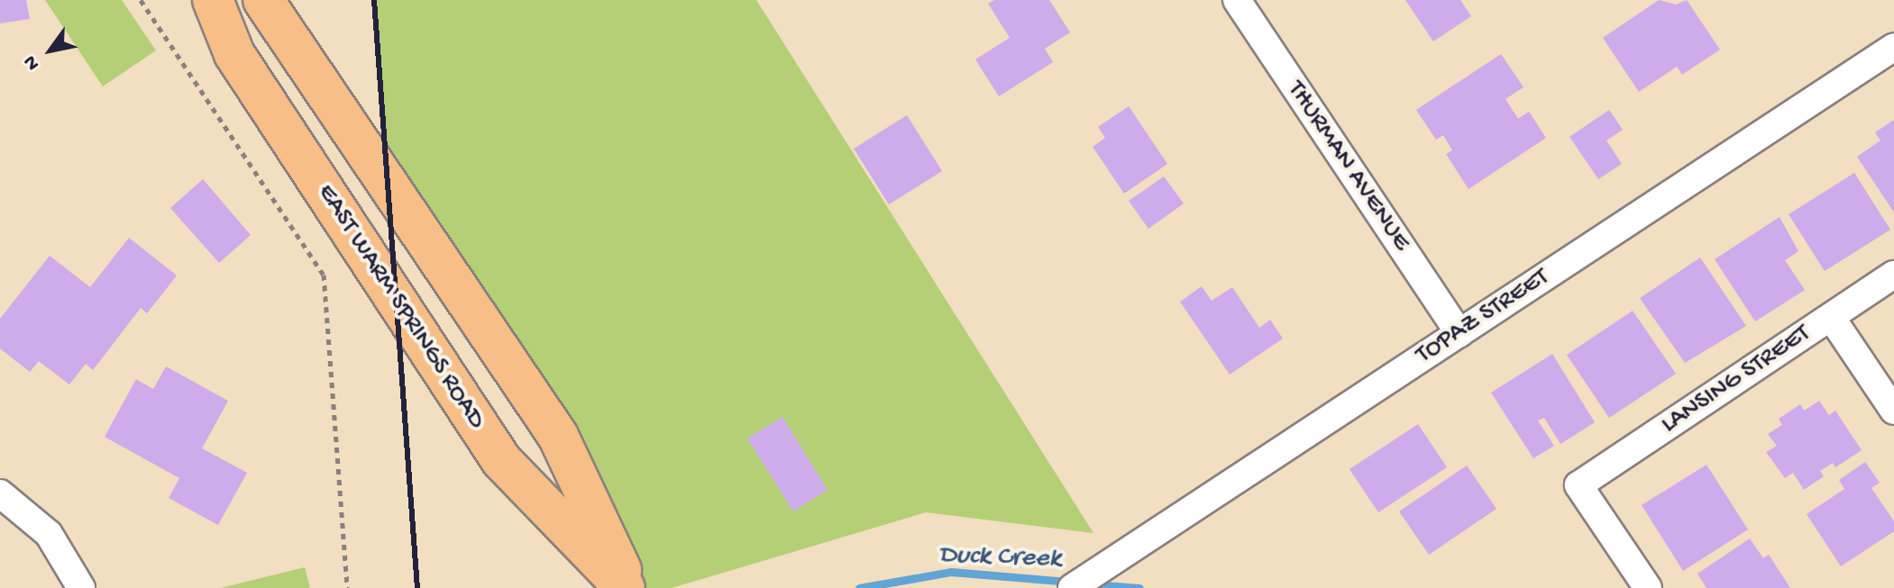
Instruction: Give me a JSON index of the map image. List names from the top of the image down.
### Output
{
  "streets": {
    "main road": ["EAST WARM SPRINGS ROAD"],
    "street": ["THURMAN AVENUE", "TOPAZ STREET", "LANSING STREET"]
  },
  "crossings": [
    ["THURMAN AVENUE", "TOPAZ STREET"]
  ],
  "water": ["Duck Creek"],
  "north": "bottom left"
}
